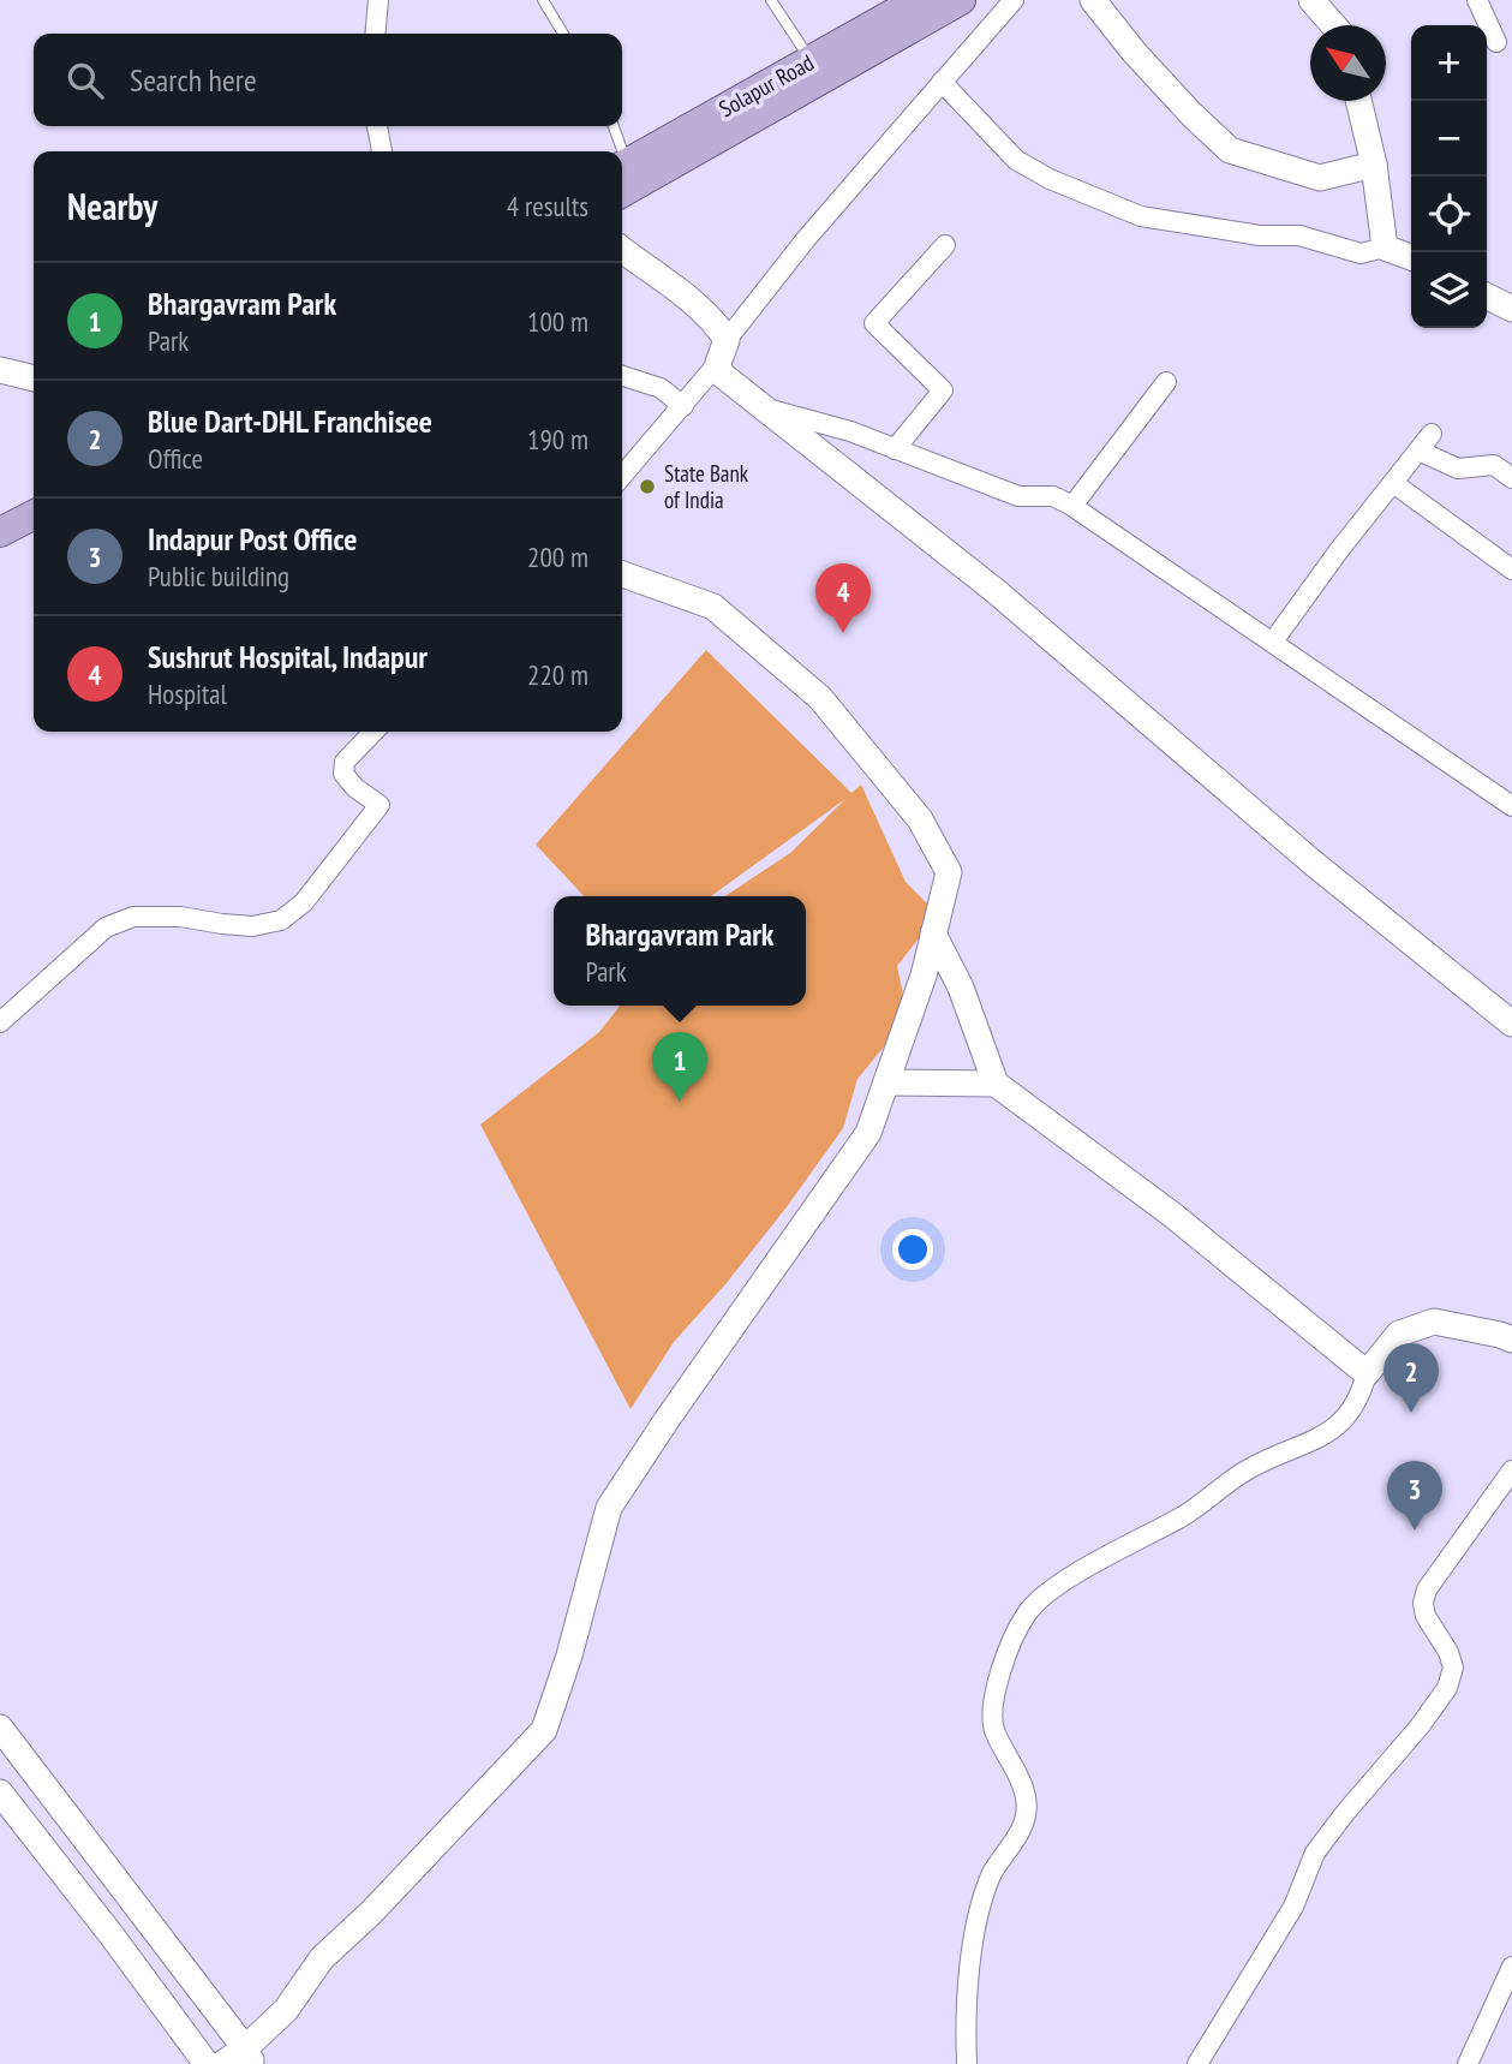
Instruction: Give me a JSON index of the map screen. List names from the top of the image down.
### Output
{
  "streets": {
    "main road": ["Solapur Road"]
  },
  "places": ["State Bank of India"],
  "north": "top left",
  "page": {
    "map_buttons": ["+", "−"],
    "search": "Search here",
    "heading": ["Nearby", "4 results"],
    "list": [
      {
        "mark": "1",
        "name": "Bhargavram Park",
        "note": "Park",
        "value": "100 m"
      },
      {
        "mark": "2",
        "name": "Blue Dart-DHL Franchisee",
        "note": "Office",
        "value": "190 m"
      },
      {
        "mark": "3",
        "name": "Indapur Post Office",
        "note": "Public building",
        "value": "200 m"
      },
      {
        "mark": "4",
        "name": "Sushrut Hospital, Indapur",
        "note": "Hospital",
        "value": "220 m"
      }
    ],
    "pins": [
      "4",
      "1",
      "2",
      "3"
    ],
    "popup": ["Bhargavram Park", "Park"]
  }
}
